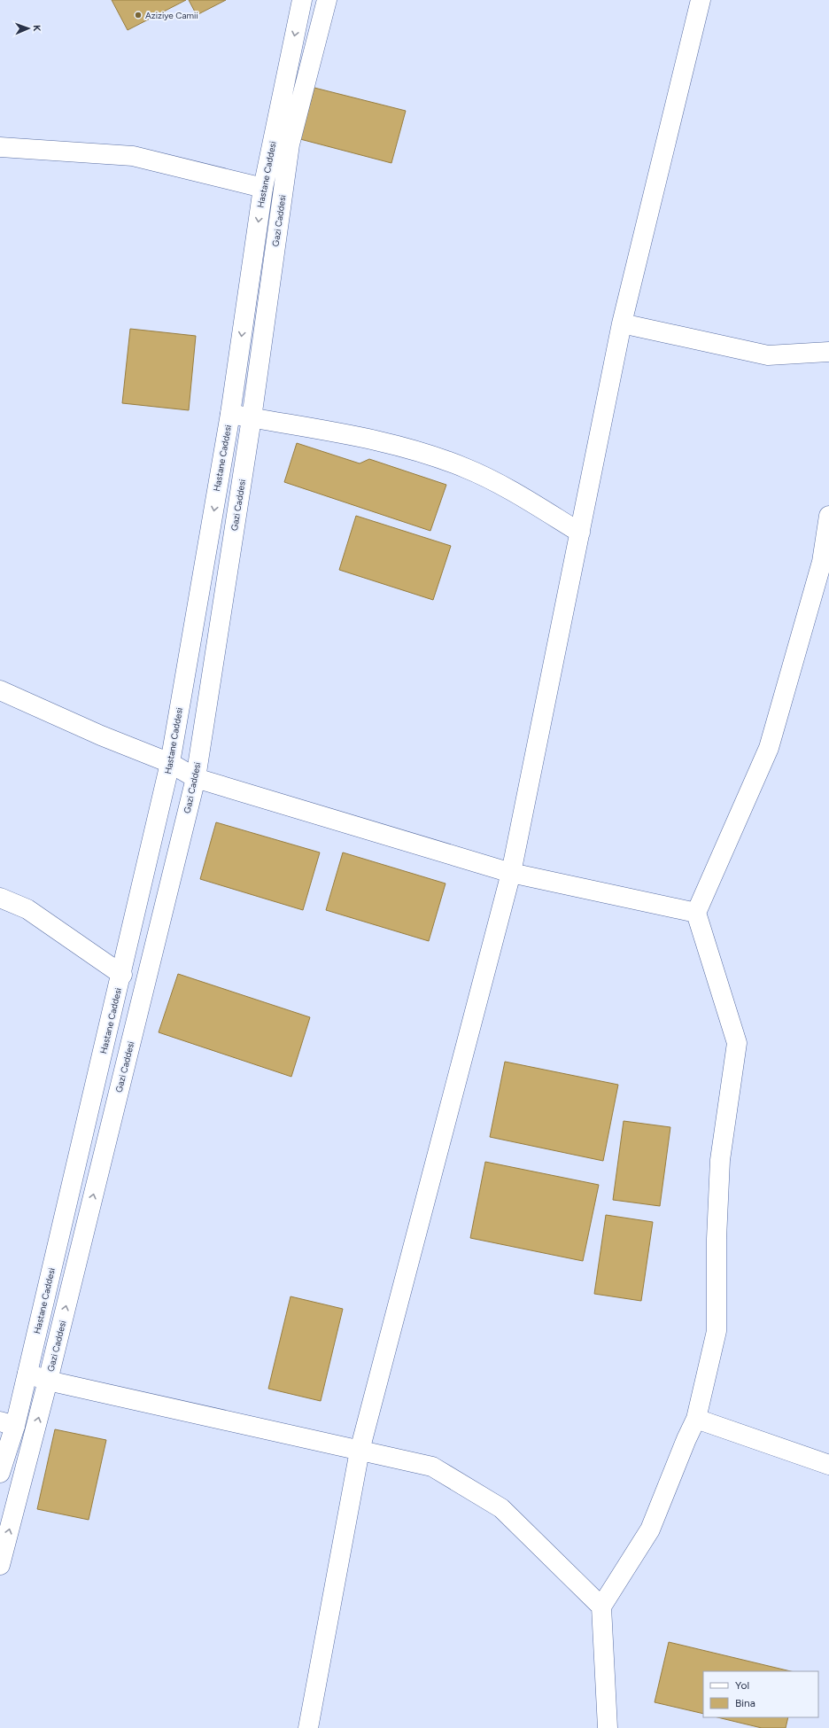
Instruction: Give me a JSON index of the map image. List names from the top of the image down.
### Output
{
  "streets": {
    "street": ["Hastane Caddesi", "Gazi Caddesi"]
  },
  "one_way": ["Hastane Caddesi", "Gazi Caddesi"],
  "places": ["Aziziye Camii"],
  "legend": ["Yol", "Bina"],
  "north": "right"
}
